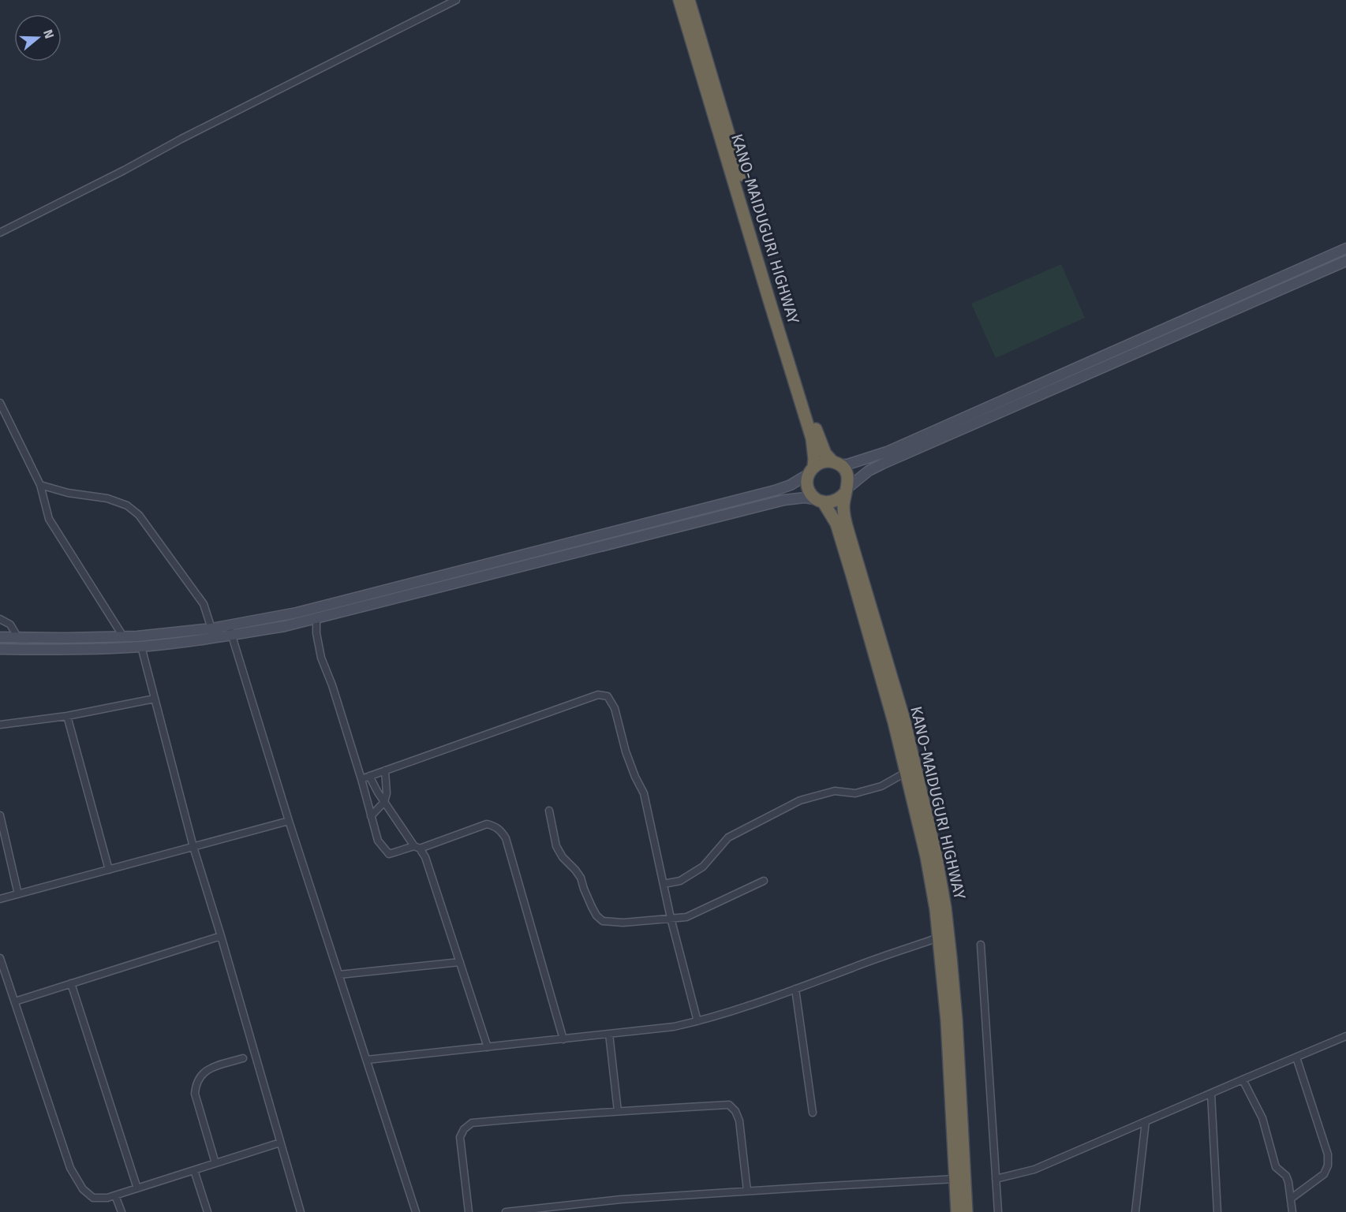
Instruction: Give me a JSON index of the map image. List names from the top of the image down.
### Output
{
  "streets": {
    "highway": ["KANO-MAIDUGURI HIGHWAY"]
  },
  "north": "right"
}
